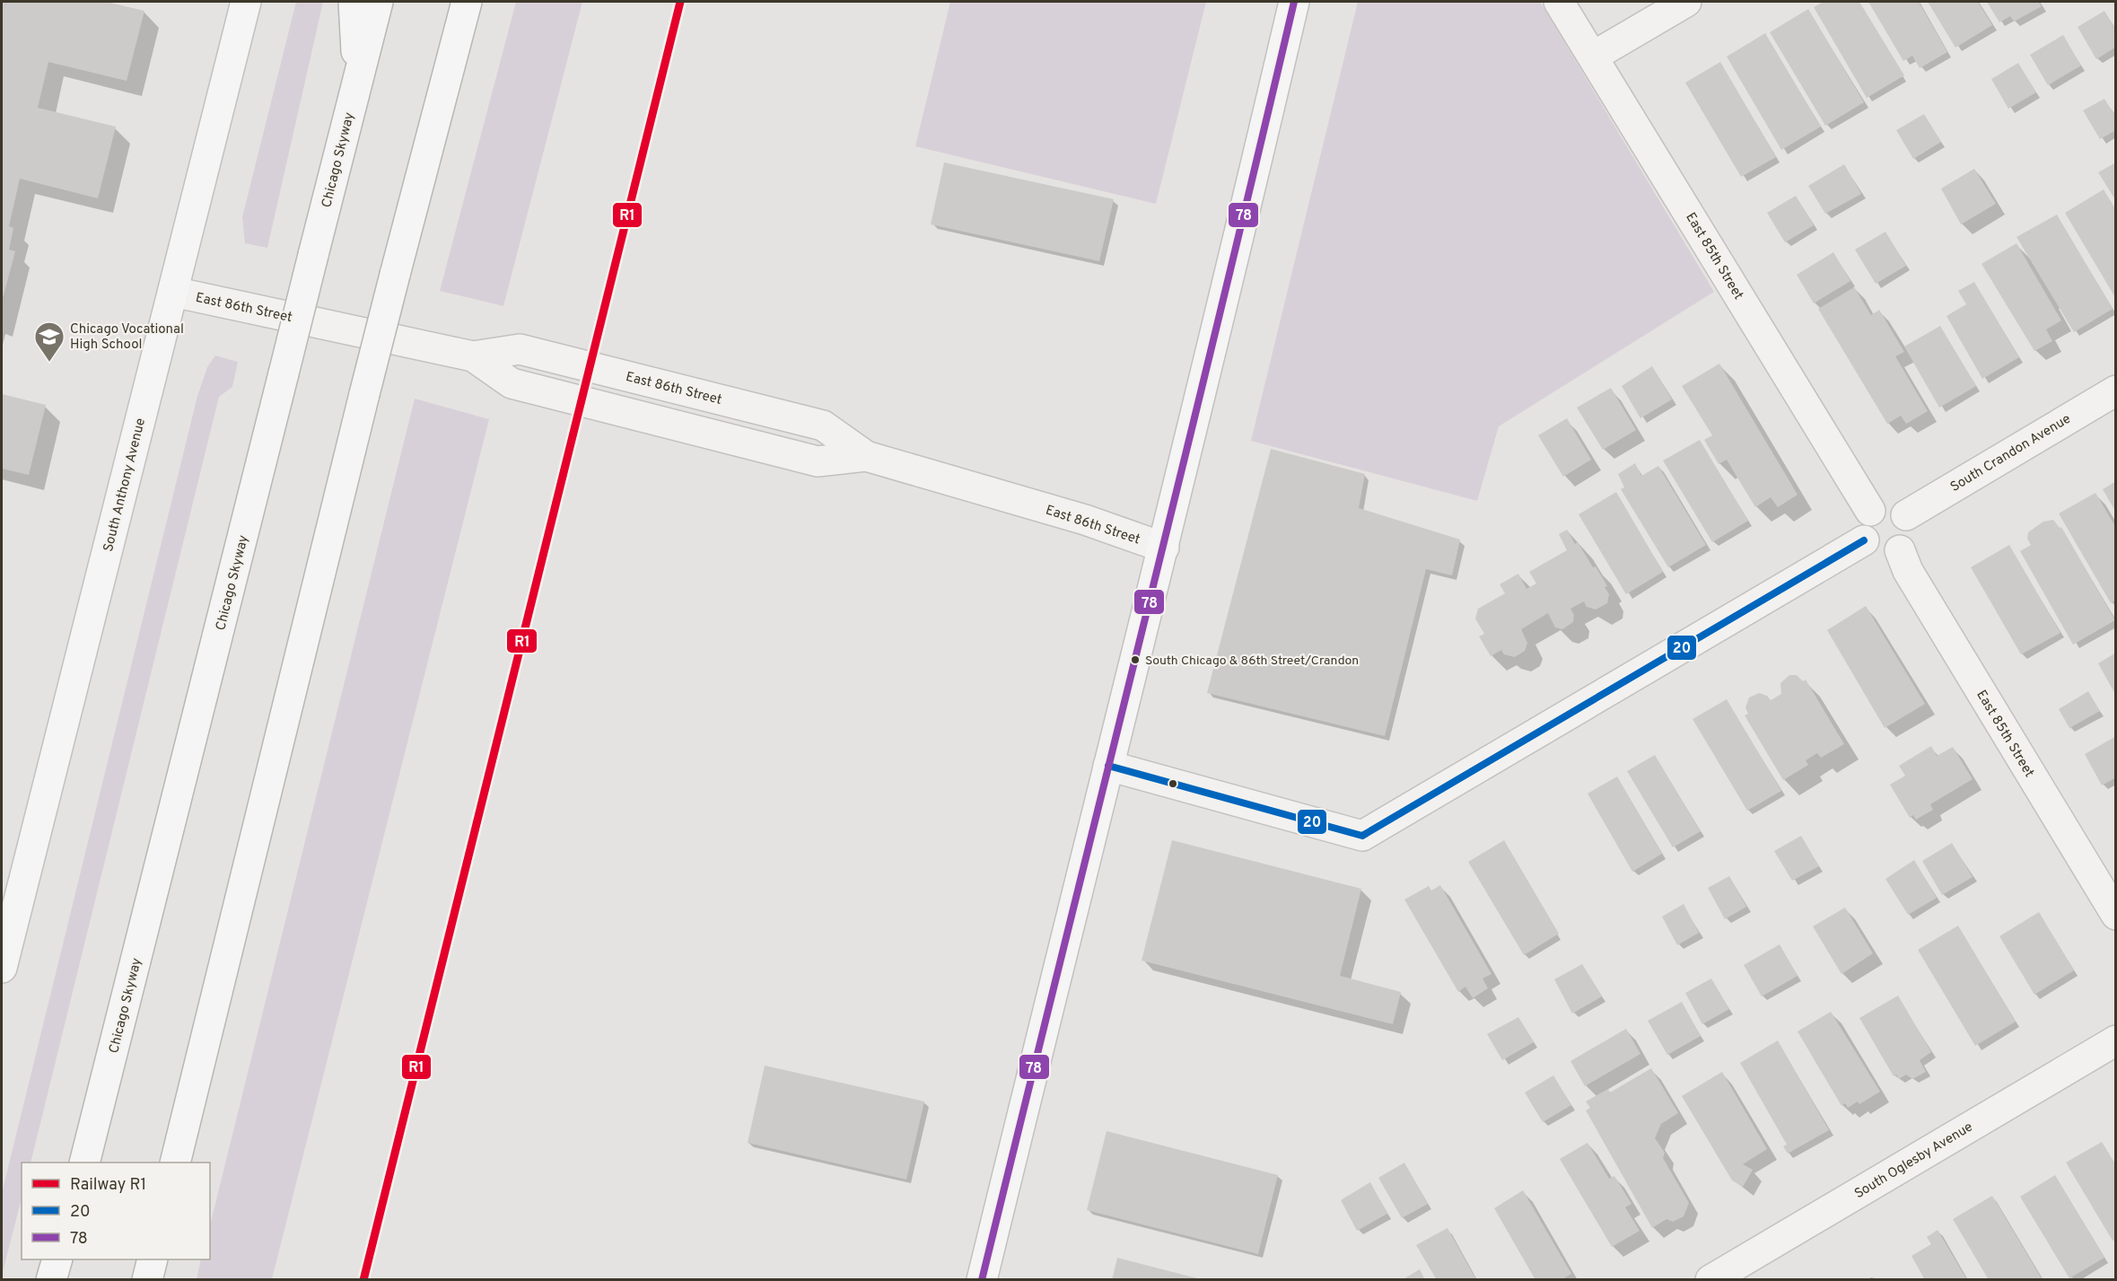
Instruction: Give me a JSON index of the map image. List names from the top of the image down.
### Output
{
  "streets": {
    "main road": ["Chicago Skyway", "South Anthony Avenue"],
    "street": [
      "East 85th Street",
      "East 86th Street",
      "South Crandon Avenue",
      "South Oglesby Avenue"
    ]
  },
  "crossings": [
    ["East 85th Street", "South Crandon Avenue"],
    ["East 86th Street", "South Anthony Avenue"]
  ],
  "places": {
    "school or university": ["Chicago Vocational High School"],
    "other": ["South Chicago & 86th Street/Crandon"]
  },
  "lines": ["rail line R1", "transit line 78", "transit line 20"],
  "legend": ["Railway R1", "20", "78"]
}
